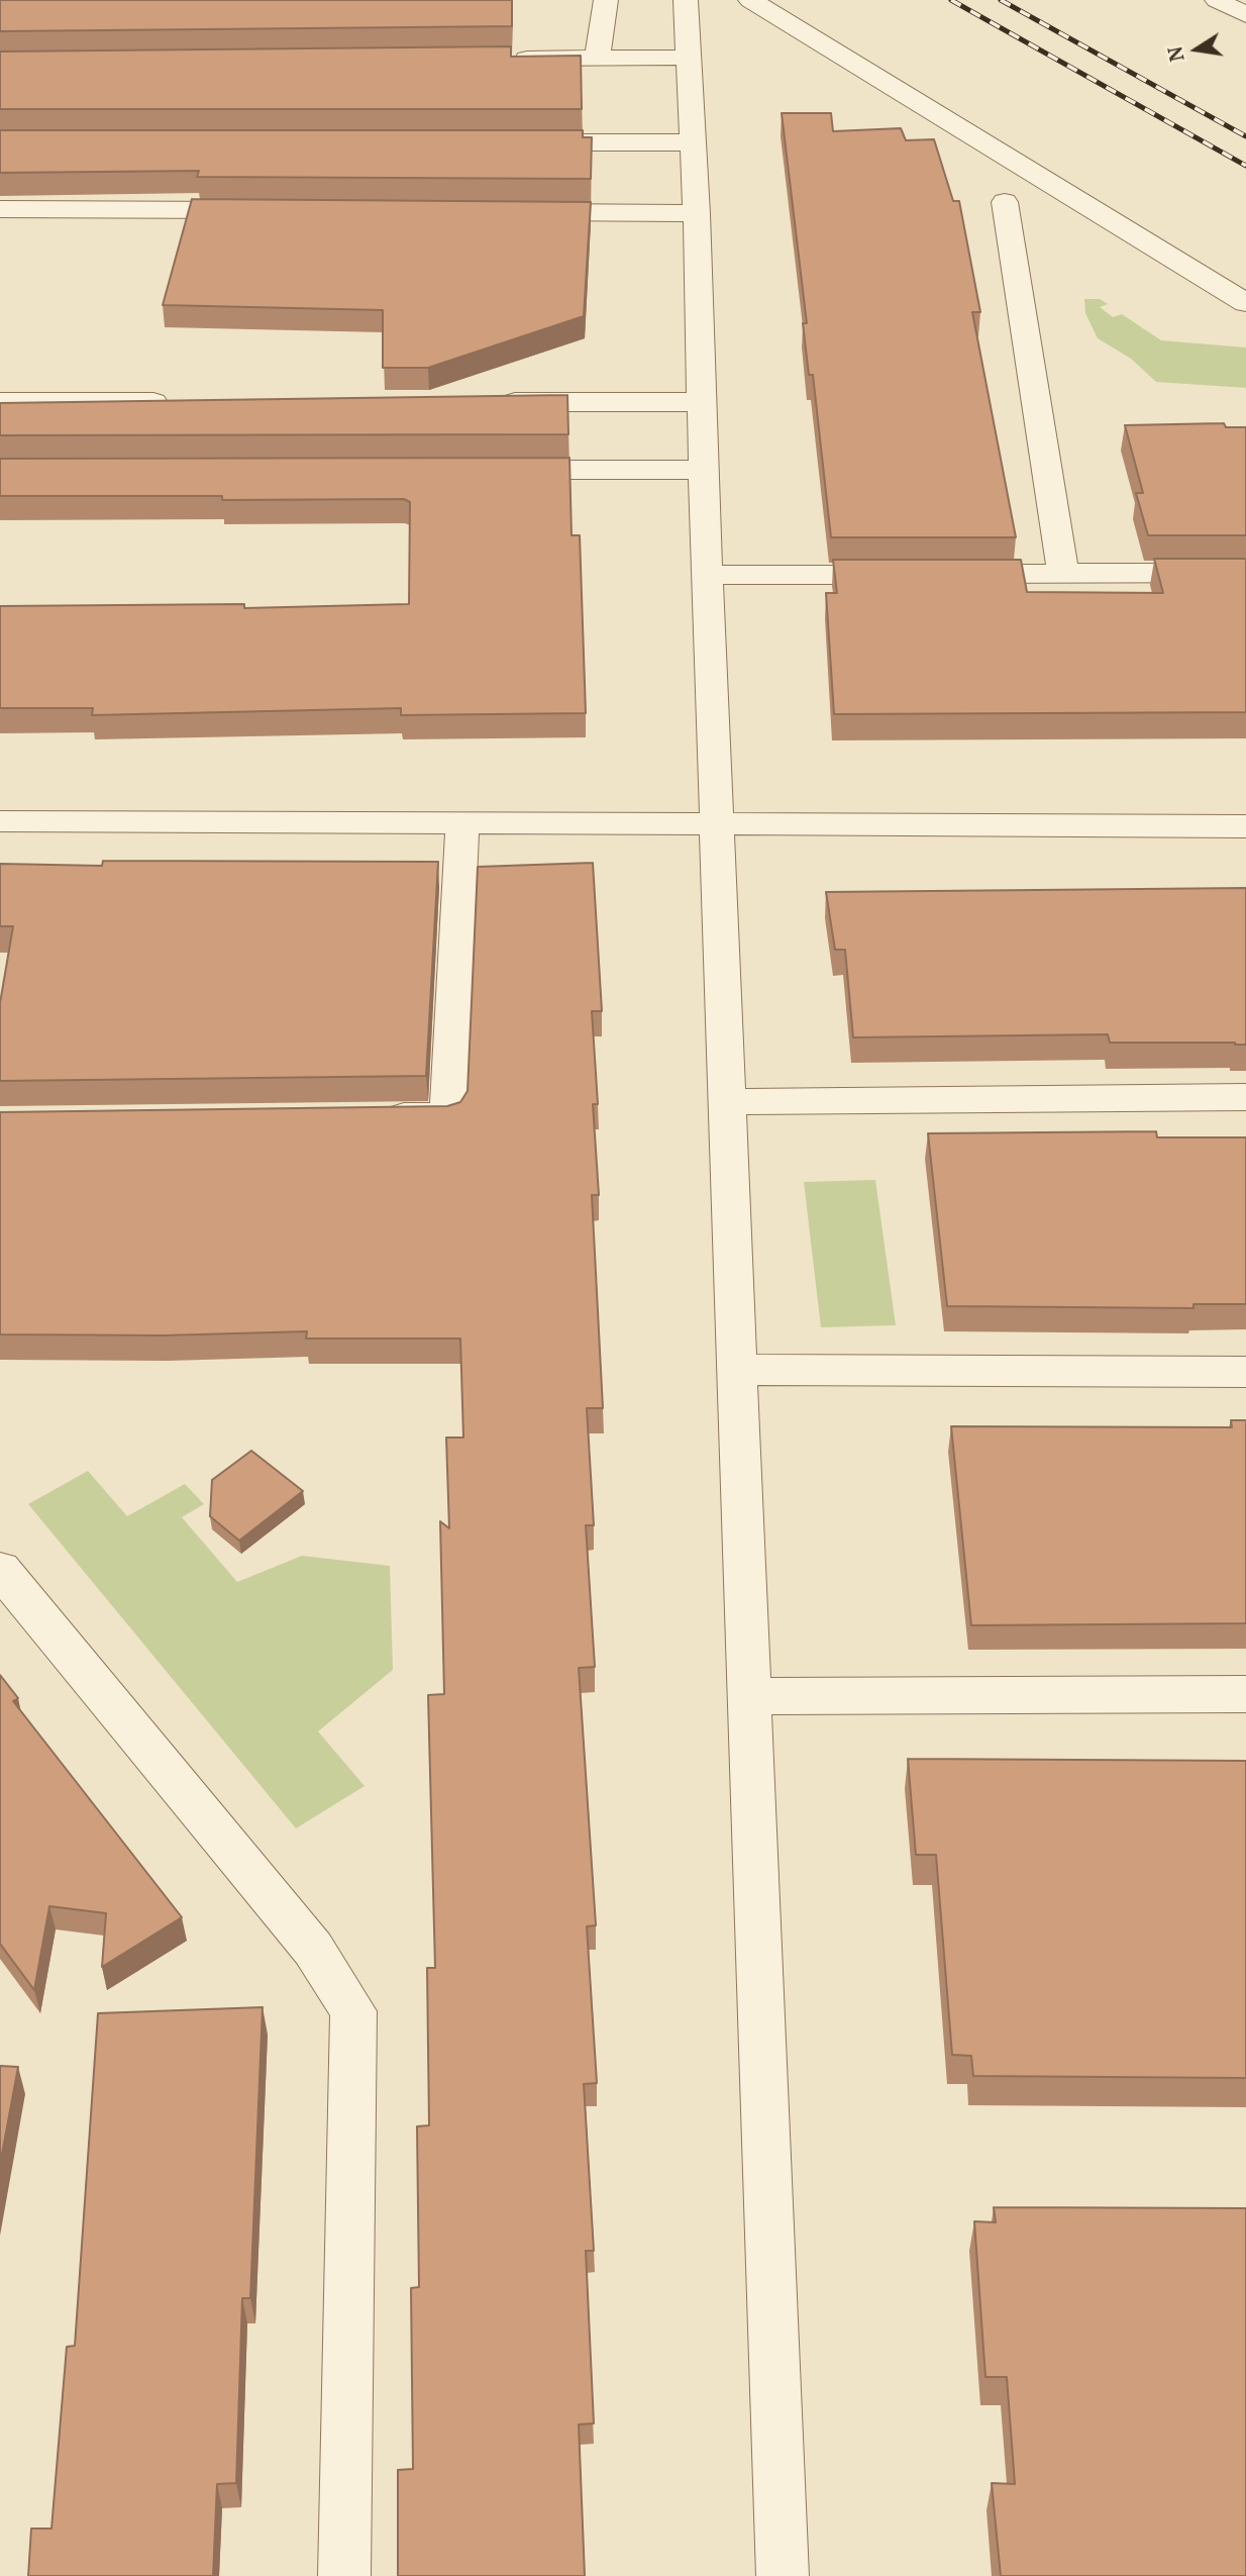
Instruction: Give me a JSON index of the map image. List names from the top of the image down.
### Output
{
  "north": "left"
}
